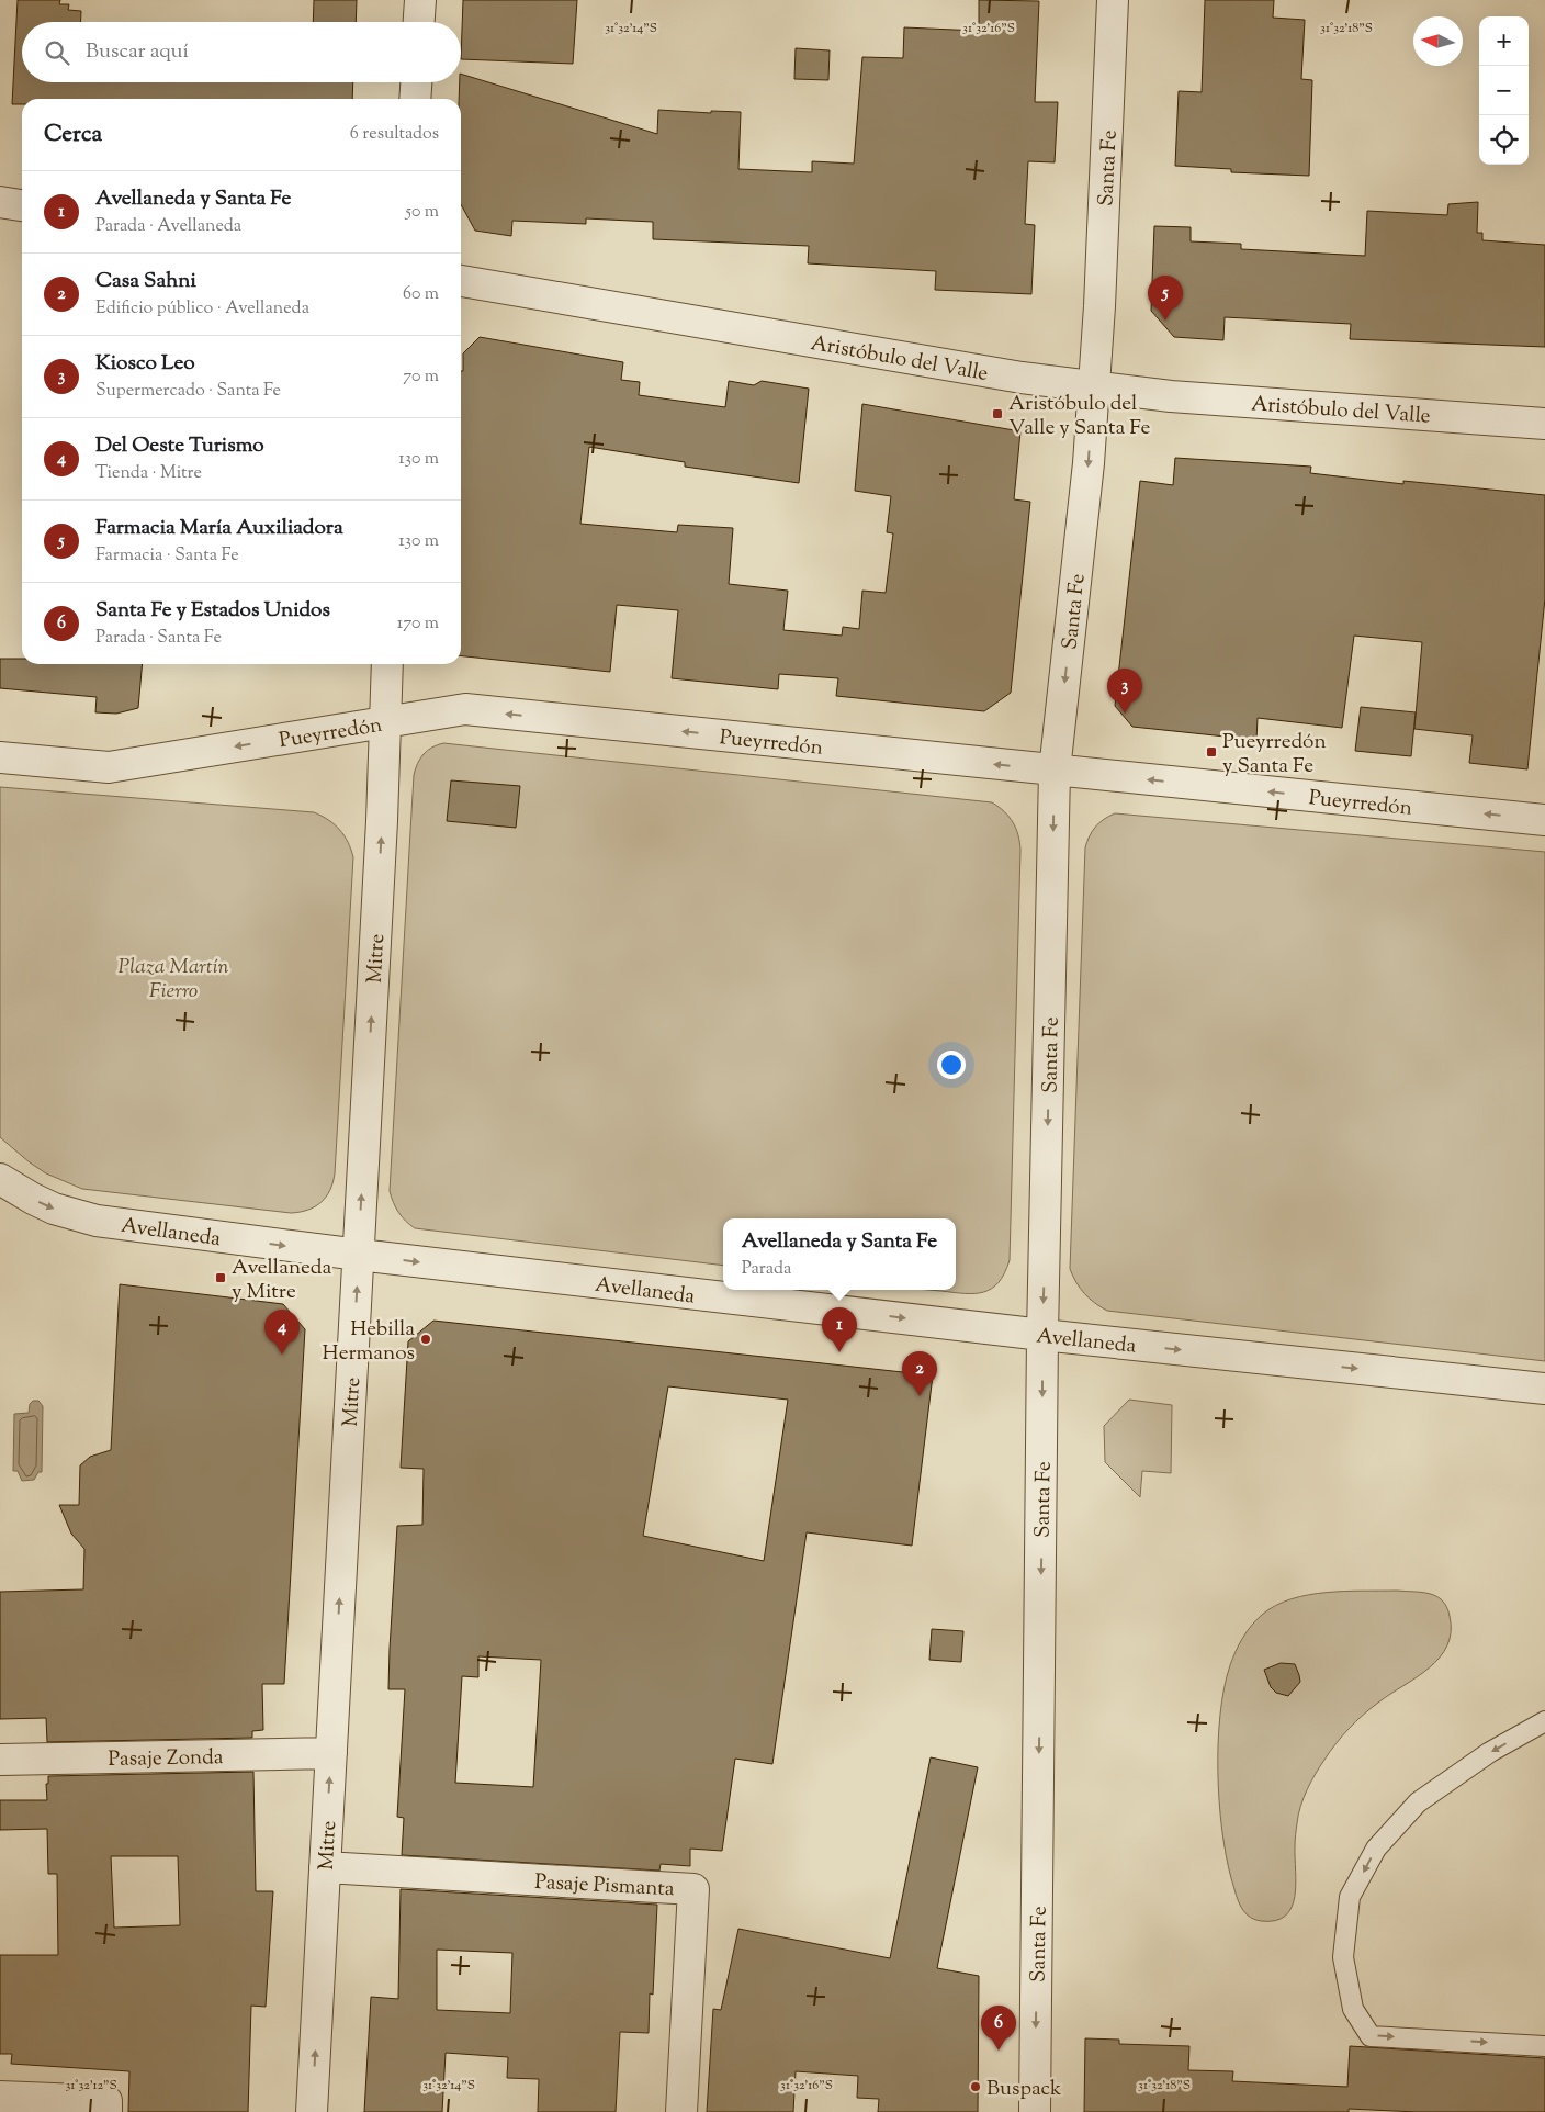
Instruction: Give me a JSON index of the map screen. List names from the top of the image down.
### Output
{
  "streets": {
    "street": [
      "Santa Fe",
      "Aristóbulo del Valle",
      "Pueyrredón",
      "Mitre",
      "Avellaneda",
      "Pasaje Zonda",
      "Pasaje Pismanta"
    ]
  },
  "crossings": [
    ["Santa Fe", "Aristóbulo del Valle"],
    ["Santa Fe", "Pueyrredón"],
    ["Santa Fe", "Avellaneda"],
    ["Pueyrredón", "Mitre"],
    ["Mitre", "Avellaneda"],
    ["Mitre", "Pasaje Zonda"],
    ["Mitre", "Pasaje Pismanta"]
  ],
  "one_way": [
    "Santa Fe",
    "Pueyrredón",
    "Mitre",
    "Avellaneda"
  ],
  "parks": ["Plaza Martín Fierro"],
  "places": {
    "transit": ["Aristóbulo del Valle y Santa Fe", "Pueyrredón y Santa Fe", "Avellaneda y Mitre"],
    "other": ["Hebilla Hermanos", "Buspack"]
  },
  "north": "left",
  "page": {
    "map_buttons": ["+", "−"],
    "search": "Buscar aquí",
    "heading": ["Cerca", "6 resultados"],
    "list": [
      {
        "mark": "1",
        "name": "Avellaneda y Santa Fe",
        "note": "Parada · Avellaneda",
        "value": "50 m"
      },
      {
        "mark": "2",
        "name": "Casa Sahni",
        "note": "Edificio público · Avellaneda",
        "value": "60 m"
      },
      {
        "mark": "3",
        "name": "Kiosco Leo",
        "note": "Supermercado · Santa Fe",
        "value": "70 m"
      },
      {
        "mark": "4",
        "name": "Del Oeste Turismo",
        "note": "Tienda · Mitre",
        "value": "130 m"
      },
      {
        "mark": "5",
        "name": "Farmacia María Auxiliadora",
        "note": "Farmacia · Santa Fe",
        "value": "130 m"
      },
      {
        "mark": "6",
        "name": "Santa Fe y Estados Unidos",
        "note": "Parada · Santa Fe",
        "value": "170 m"
      }
    ],
    "pins": [
      "5",
      "3",
      "1",
      "4",
      "2",
      "6"
    ],
    "popup": ["Avellaneda y Santa Fe", "Parada"]
  },
  "coordinates": [
    "31°32'14\"S",
    "31°32'16\"S",
    "31°32'18\"S",
    "31°32'12\"S"
  ]
}
